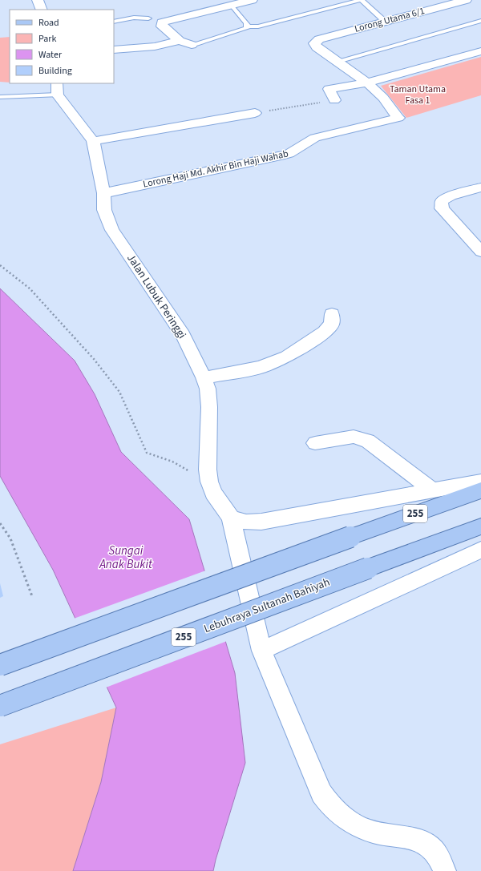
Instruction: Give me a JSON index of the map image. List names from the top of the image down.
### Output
{
  "streets": {
    "main road": ["255", "Lebuhraya Sultanah Bahiyah"],
    "street": ["Lorong Utama 6/1", "Lorong Haji Md. Akhir Bin Haji Wahab", "Jalan Lubuk Peringgi"]
  },
  "crossings": [
    ["Lorong Haji Md. Akhir Bin Haji Wahab", "Jalan Lubuk Peringgi"]
  ],
  "water": ["Sungai Anak Bukit"],
  "parks": ["Taman Utama Fasa 1"],
  "legend": [
    "Road",
    "Park",
    "Water",
    "Building"
  ]
}
